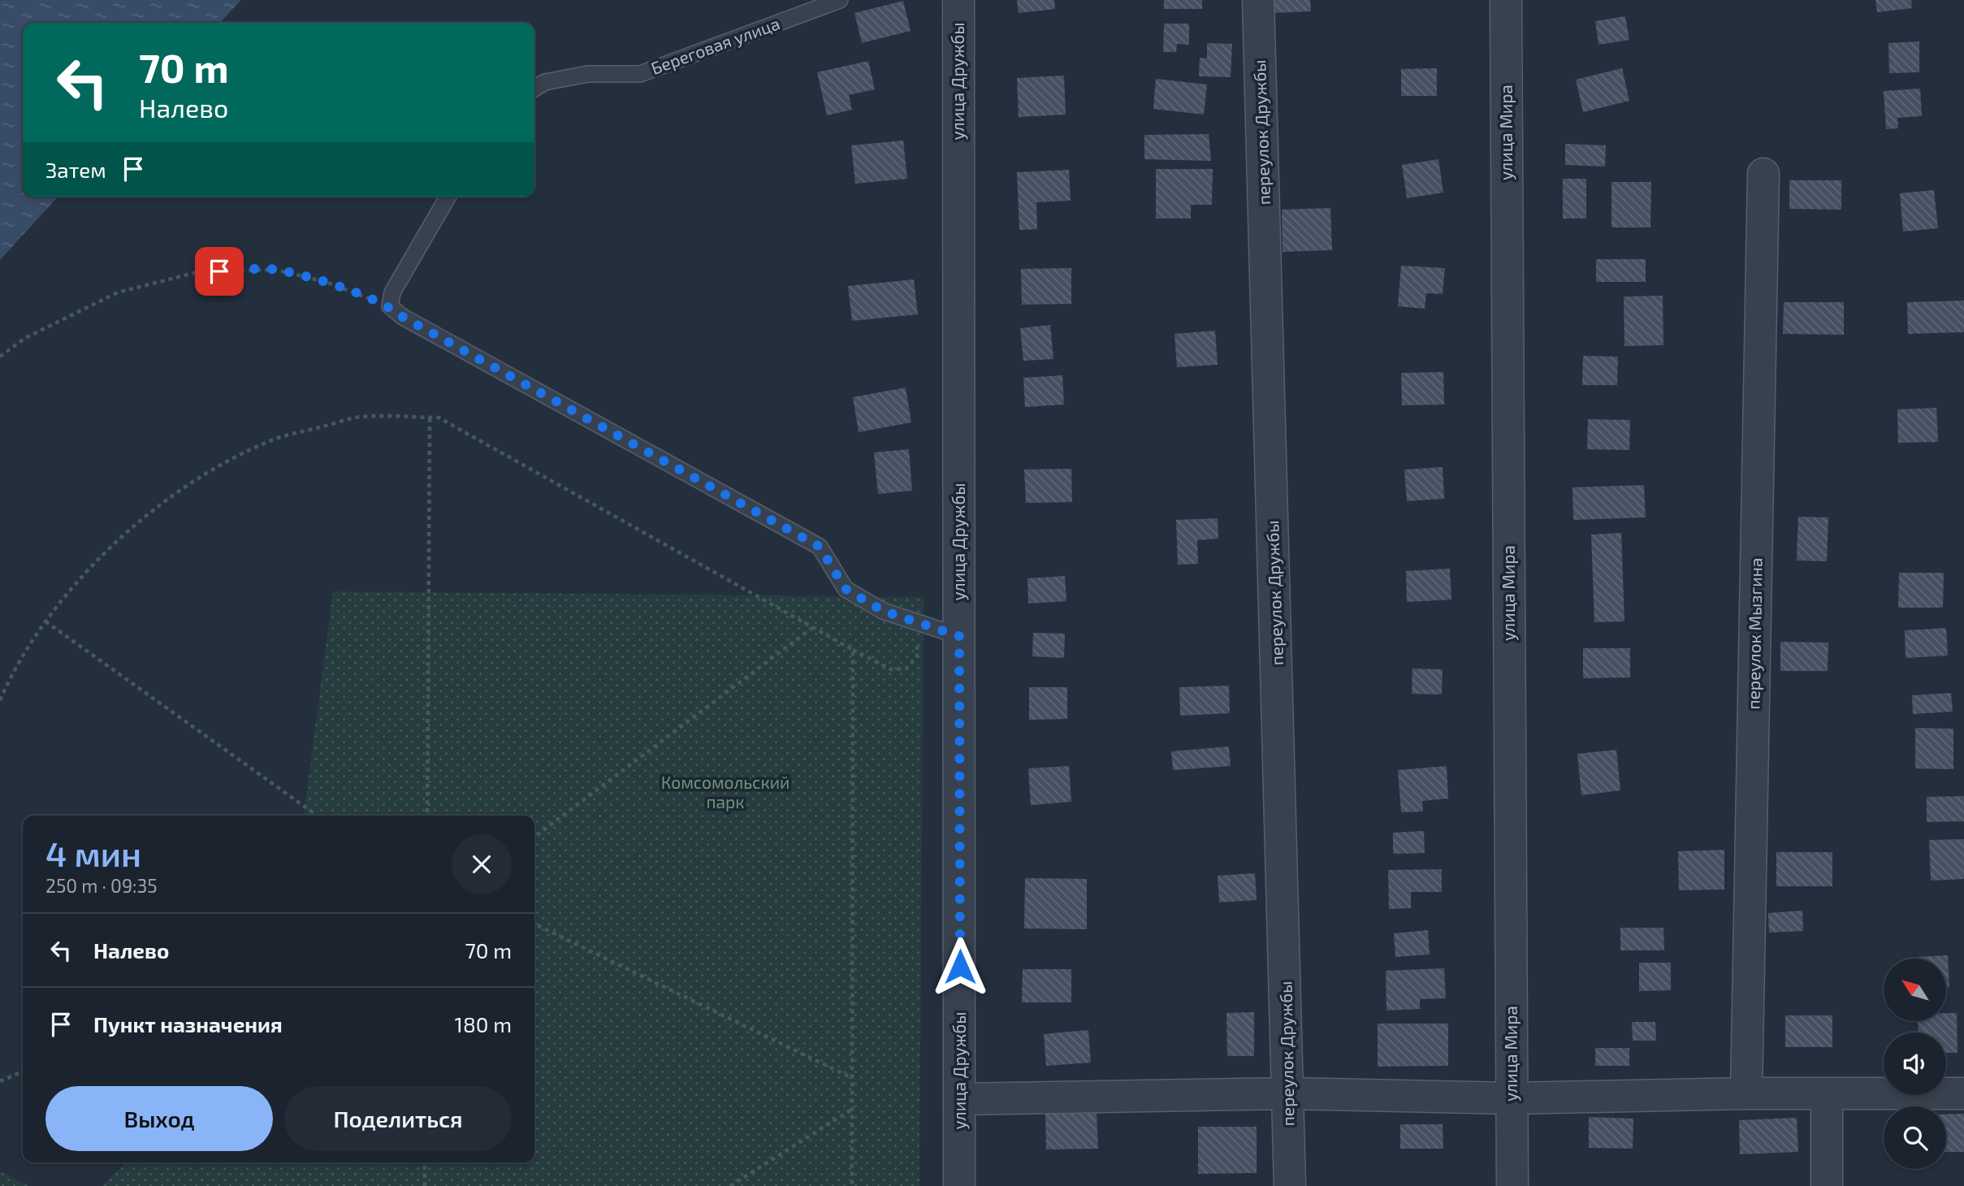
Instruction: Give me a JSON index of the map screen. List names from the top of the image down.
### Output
{
  "streets": {
    "street": [
      "улица Дружбы",
      "переулок Дружбы",
      "улица Мира",
      "переулок Мызгина"
    ],
    "lane": ["Береговая улица"]
  },
  "parks": ["Комсомольский парк"],
  "north": "top left",
  "page": {
    "turn": ["70 m", "Налево"],
    "then": "Затем",
    "heading": ["4 мин", "250 m · 09:35"],
    "list": [
      {
        "name": "Налево",
        "value": "70 m"
      },
      {
        "name": "Пункт назначения",
        "value": "180 m"
      }
    ],
    "buttons": ["Выход", "Поделиться"]
  }
}
